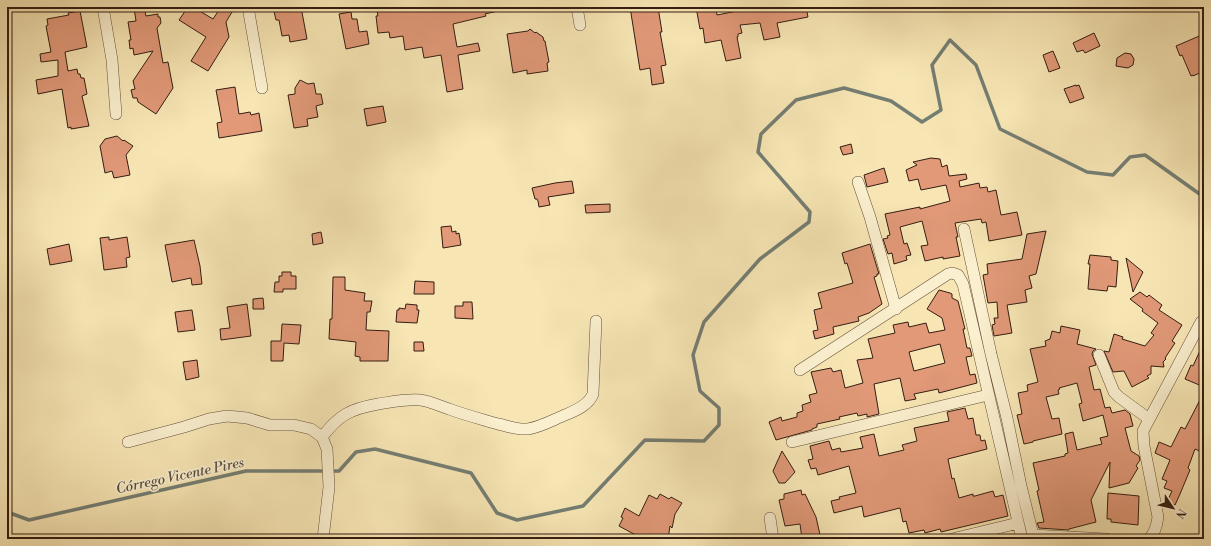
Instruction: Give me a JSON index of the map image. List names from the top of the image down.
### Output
{
  "water": ["Córrego Vicente Pires"],
  "north": "bottom right"
}
